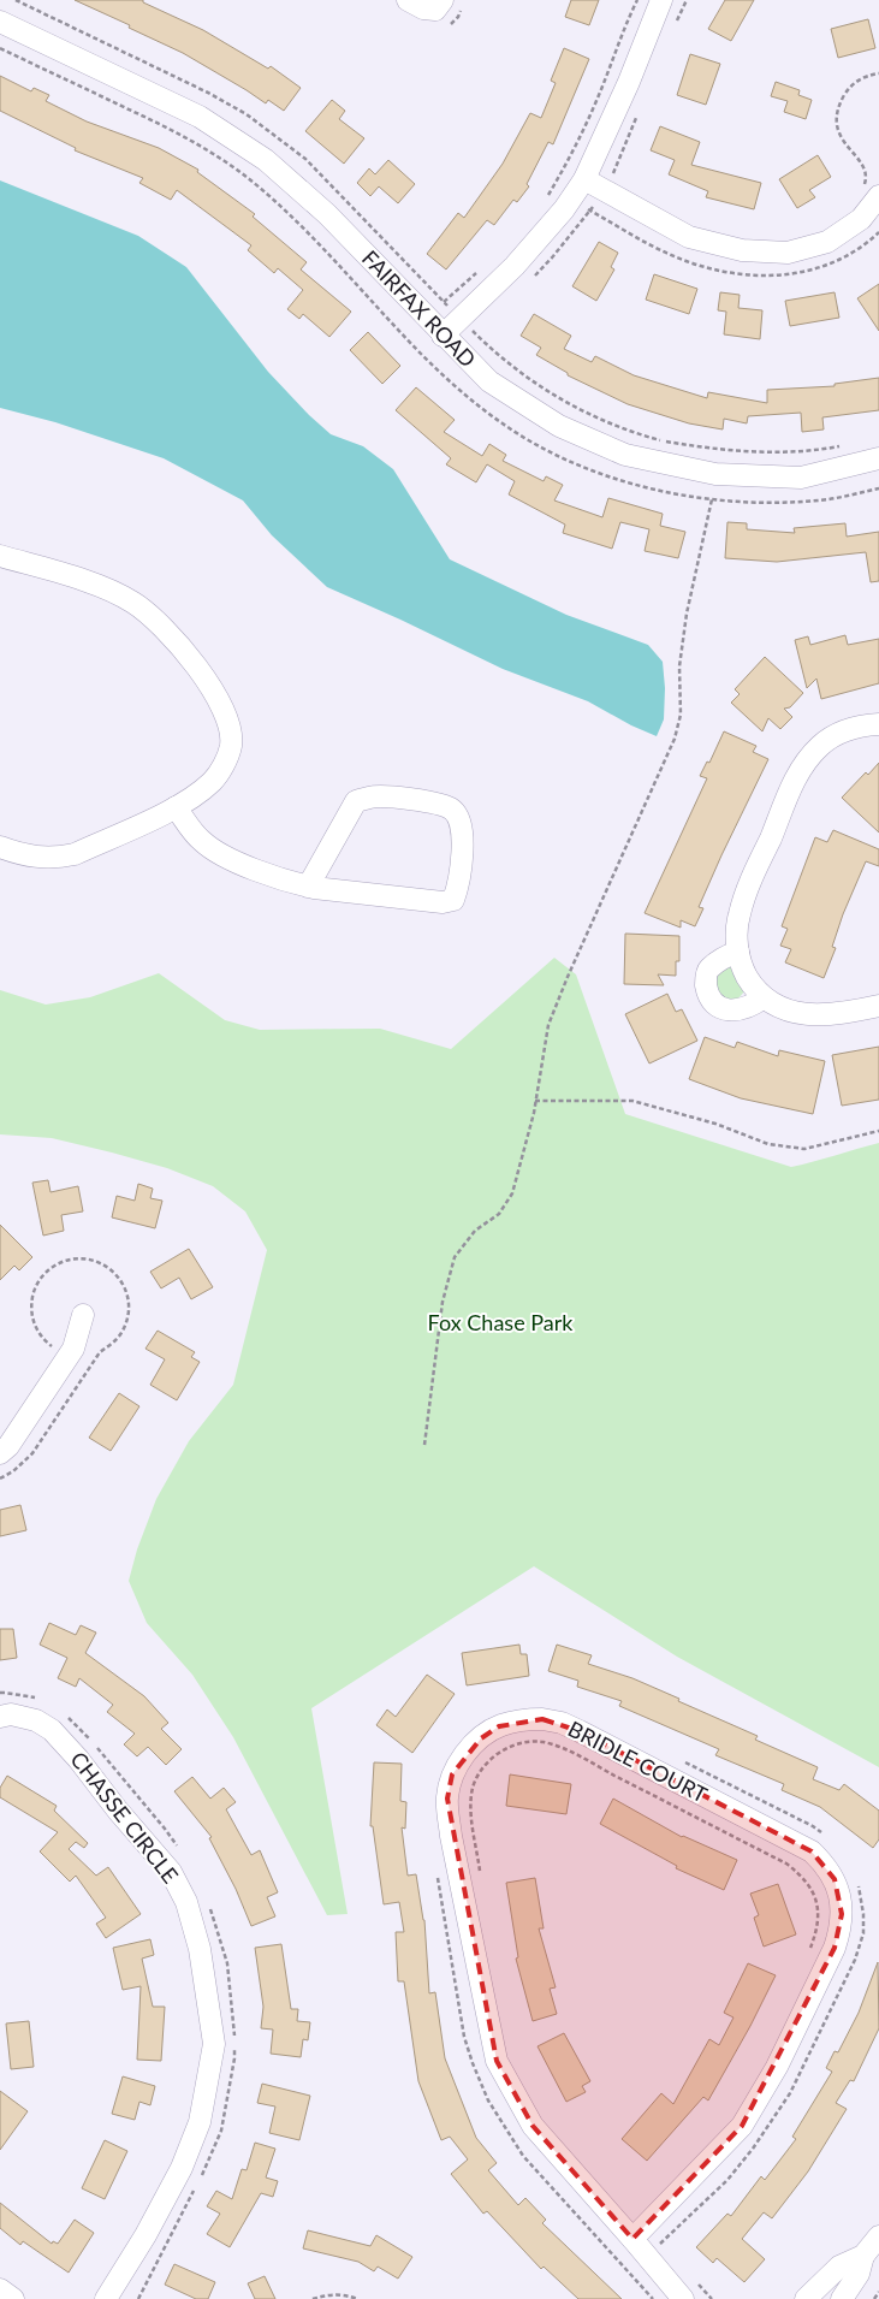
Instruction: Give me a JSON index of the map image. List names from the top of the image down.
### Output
{
  "streets": {
    "street": ["FAIRFAX ROAD", "BRIDLE COURT", "CHASSE CIRCLE"]
  },
  "parks": ["Fox Chase Park"]
}
